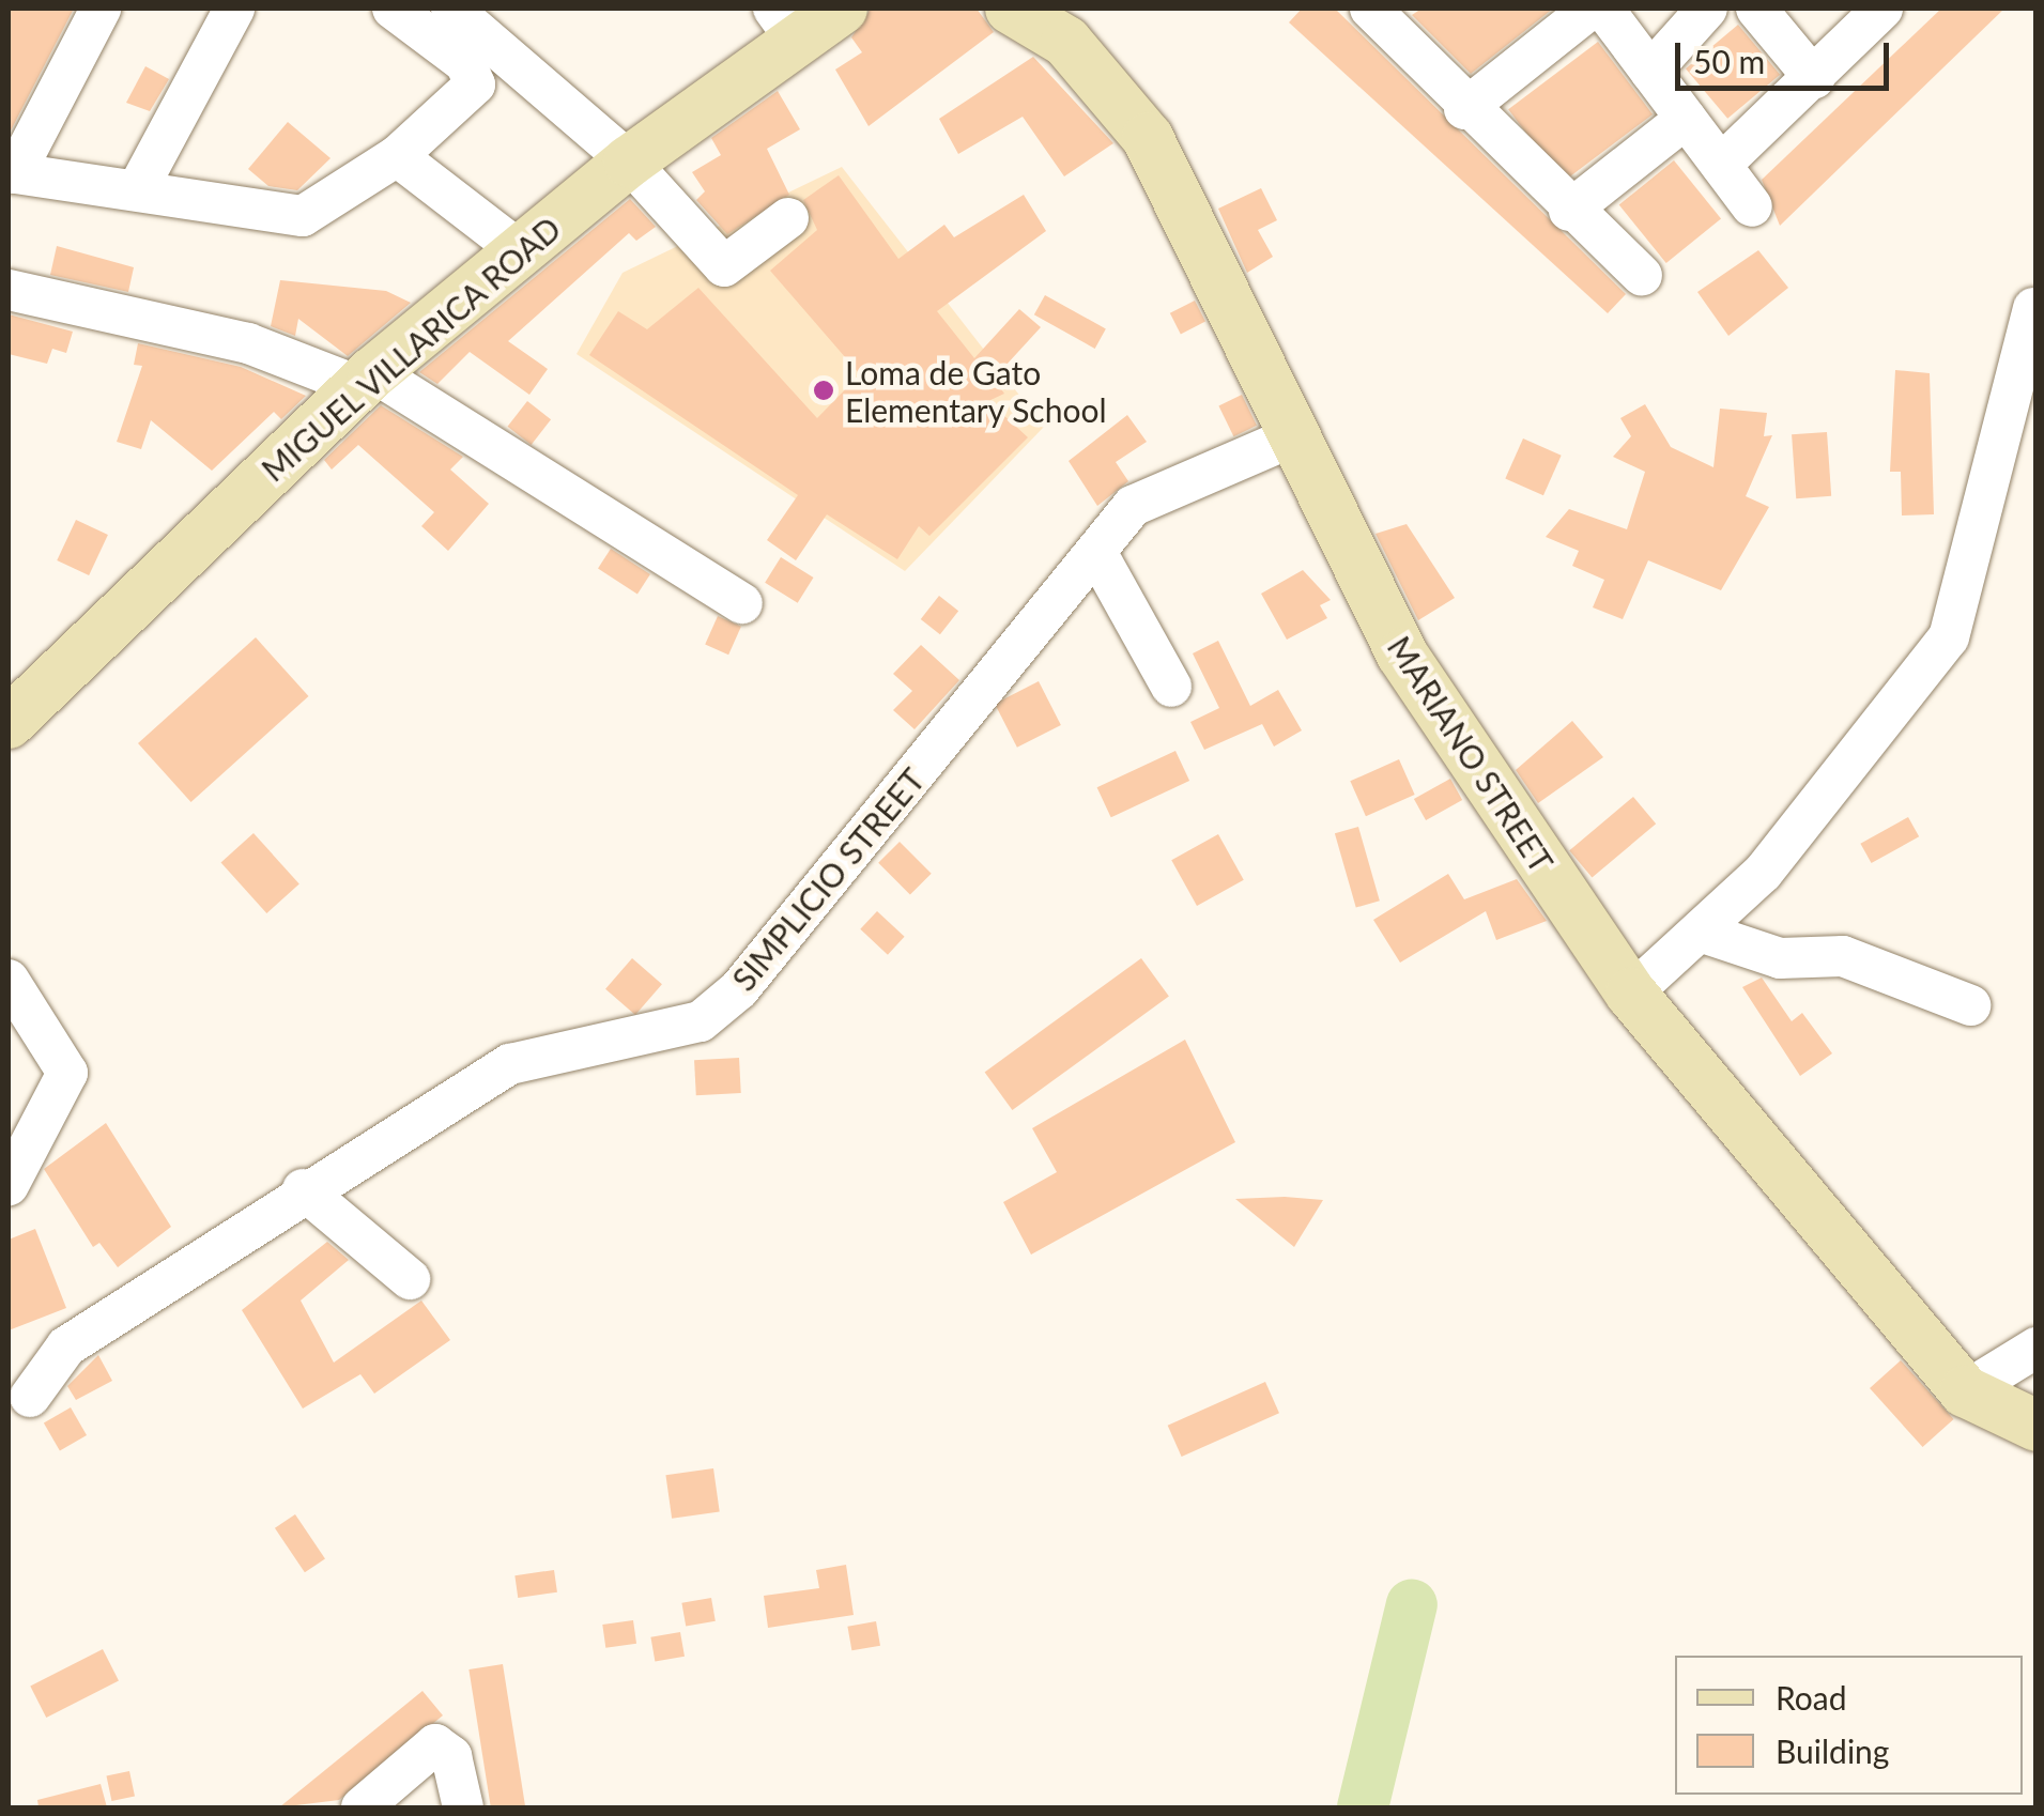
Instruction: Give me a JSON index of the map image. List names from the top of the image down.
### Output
{
  "streets": {
    "main road": ["MIGUEL VILLARICA ROAD", "MARIANO STREET"],
    "street": ["SIMPLICIO STREET"]
  },
  "crossings": [
    ["MARIANO STREET", "SIMPLICIO STREET"]
  ],
  "places": ["Loma de Gato Elementary School"],
  "legend": ["Road", "Building"],
  "scale_bar": "50 m"
}
